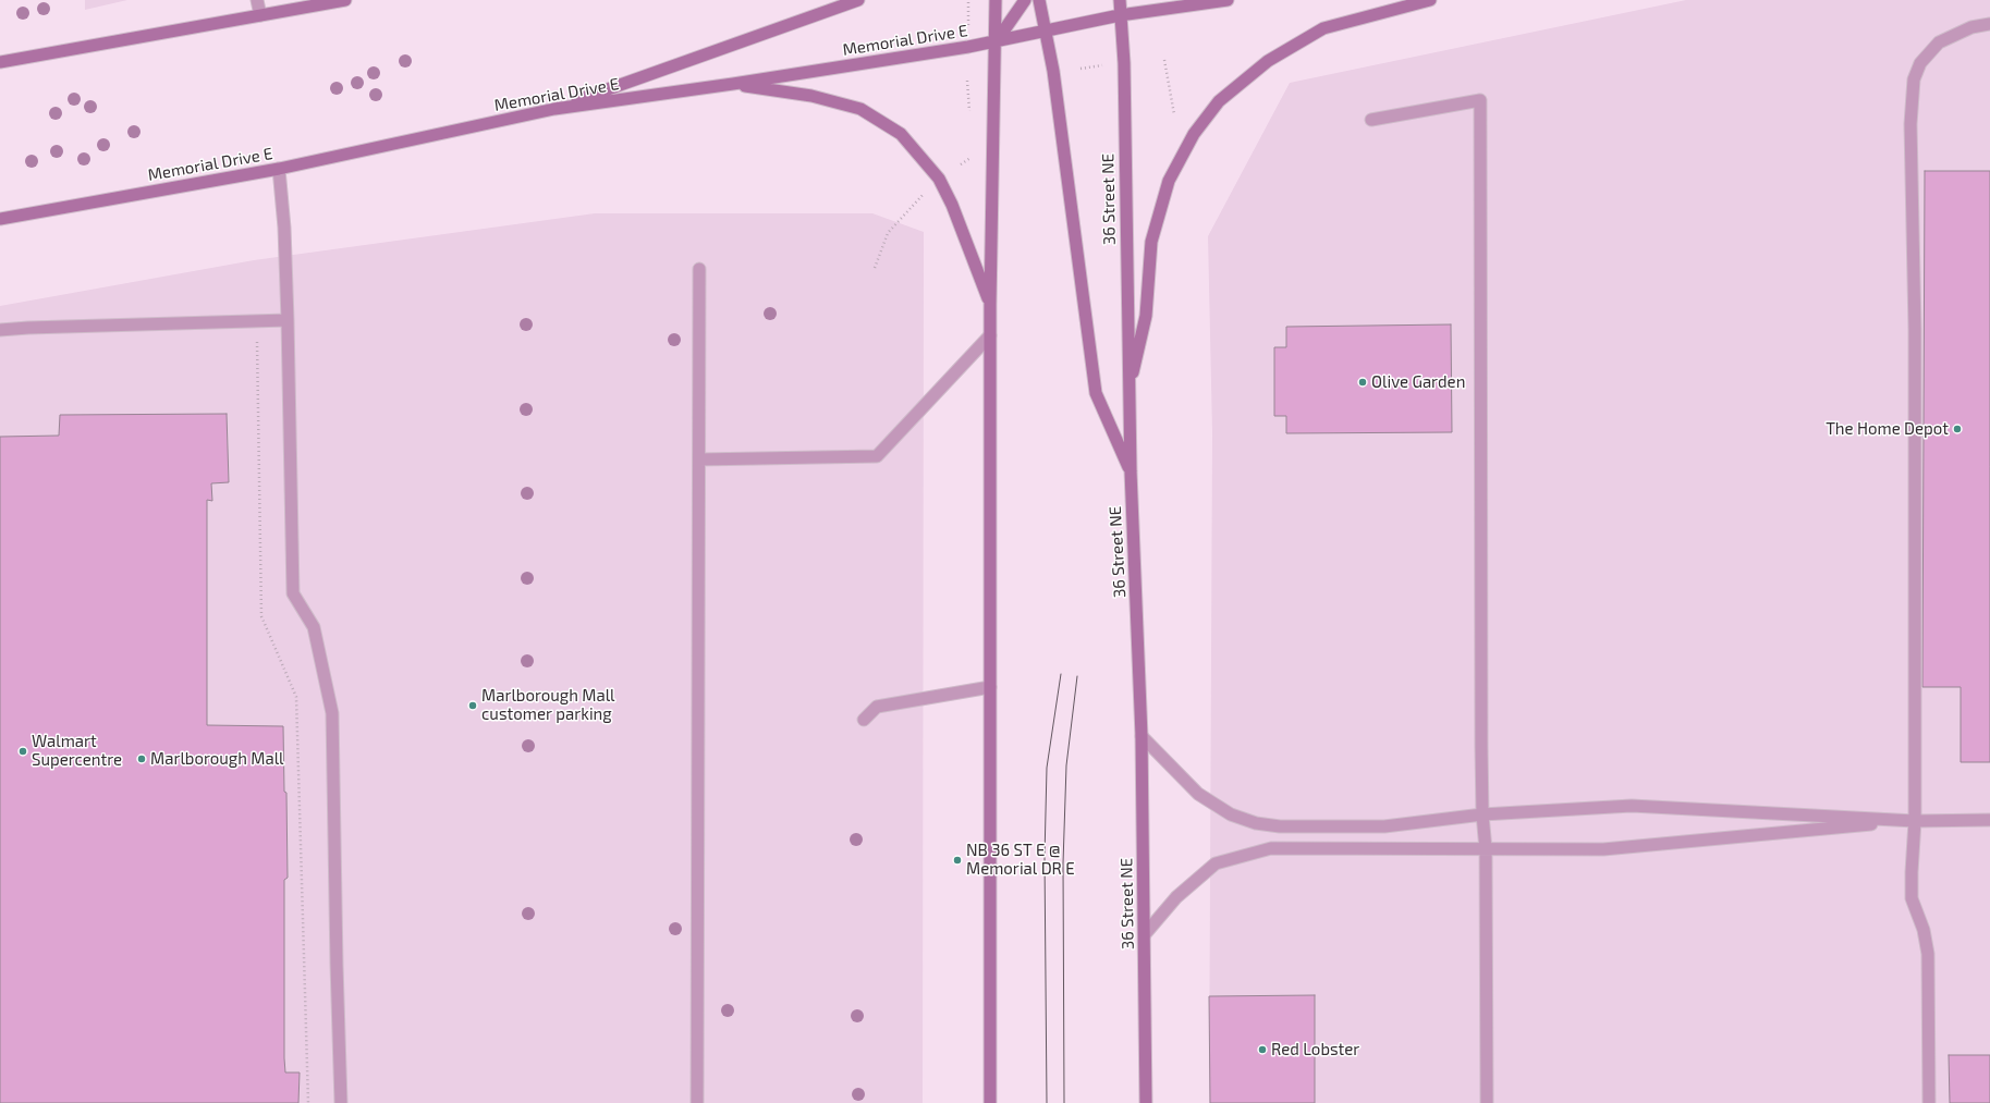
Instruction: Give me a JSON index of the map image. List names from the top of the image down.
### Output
{
  "streets": {
    "main road": ["Memorial Drive E", "36 Street NE"]
  },
  "crossings": [
    ["Memorial Drive E", "36 Street NE"]
  ],
  "places": [
    "Olive Garden",
    "The Home Depot",
    "Marlborough Mall customer parking",
    "Walmart Supercentre",
    "Marlborough Mall",
    "NB 36 ST E @ Memorial DR E",
    "Red Lobster"
  ]
}
